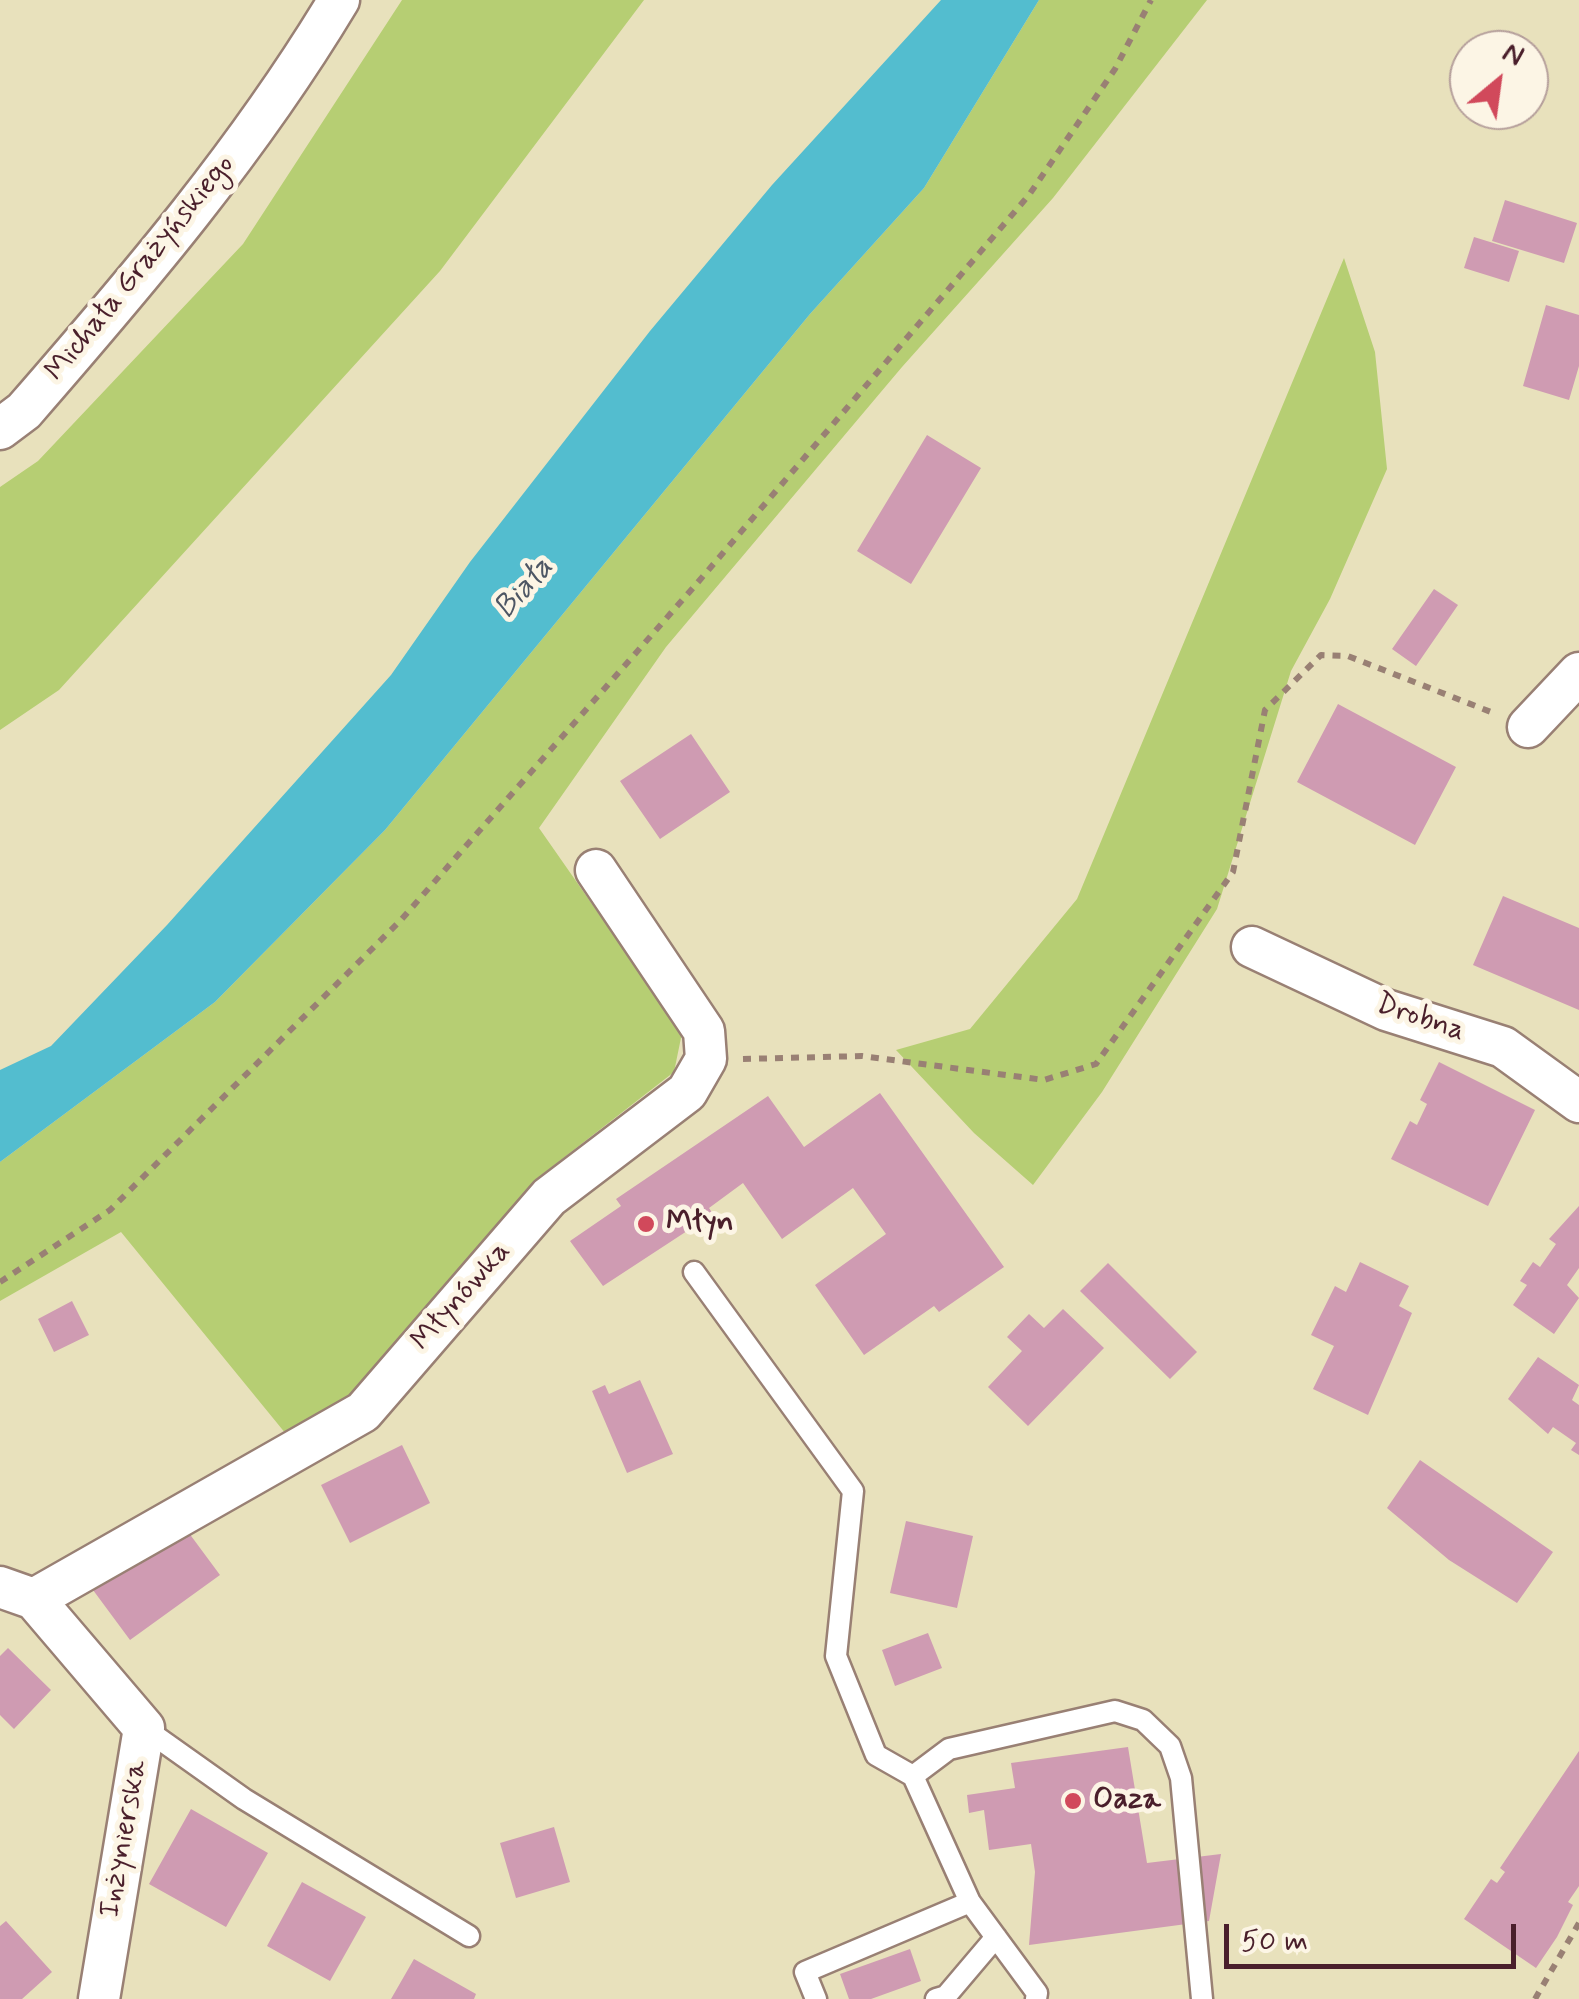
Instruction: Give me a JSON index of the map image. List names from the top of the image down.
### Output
{
  "streets": {
    "street": [
      "Michała Grażyńskiego",
      "Drobna",
      "Młynówka",
      "Inżynierska"
    ]
  },
  "crossings": [
    ["Młynówka", "Inżynierska"]
  ],
  "water": ["Biała"],
  "places": ["Młyn", "Oaza"],
  "scale_bar": "50 m",
  "north": "top right"
}
